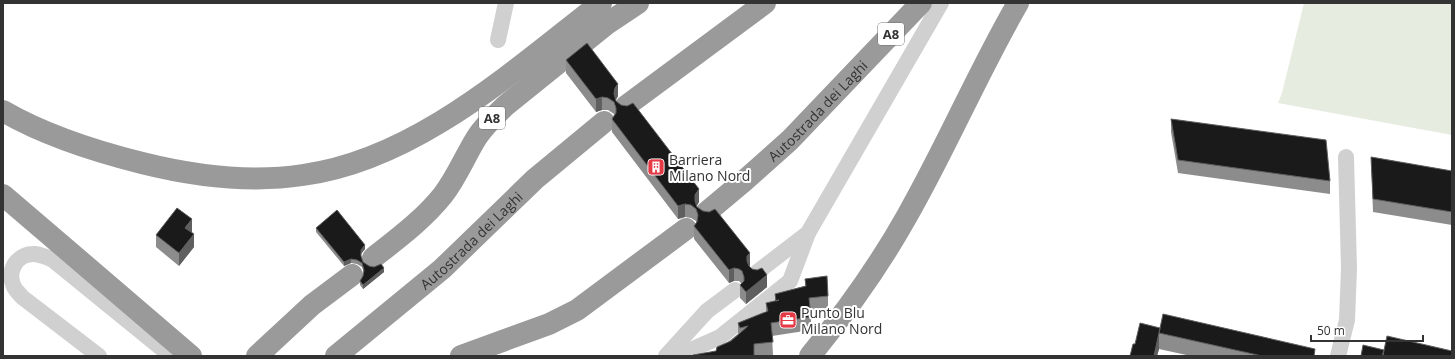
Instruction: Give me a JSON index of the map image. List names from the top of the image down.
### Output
{
  "streets": {
    "highway": ["A8", "Autostrada dei Laghi"]
  },
  "places": {
    "building": ["Barriera Milano Nord"],
    "office": ["Punto Blu Milano Nord"]
  },
  "scale_bar": "50 m"
}
